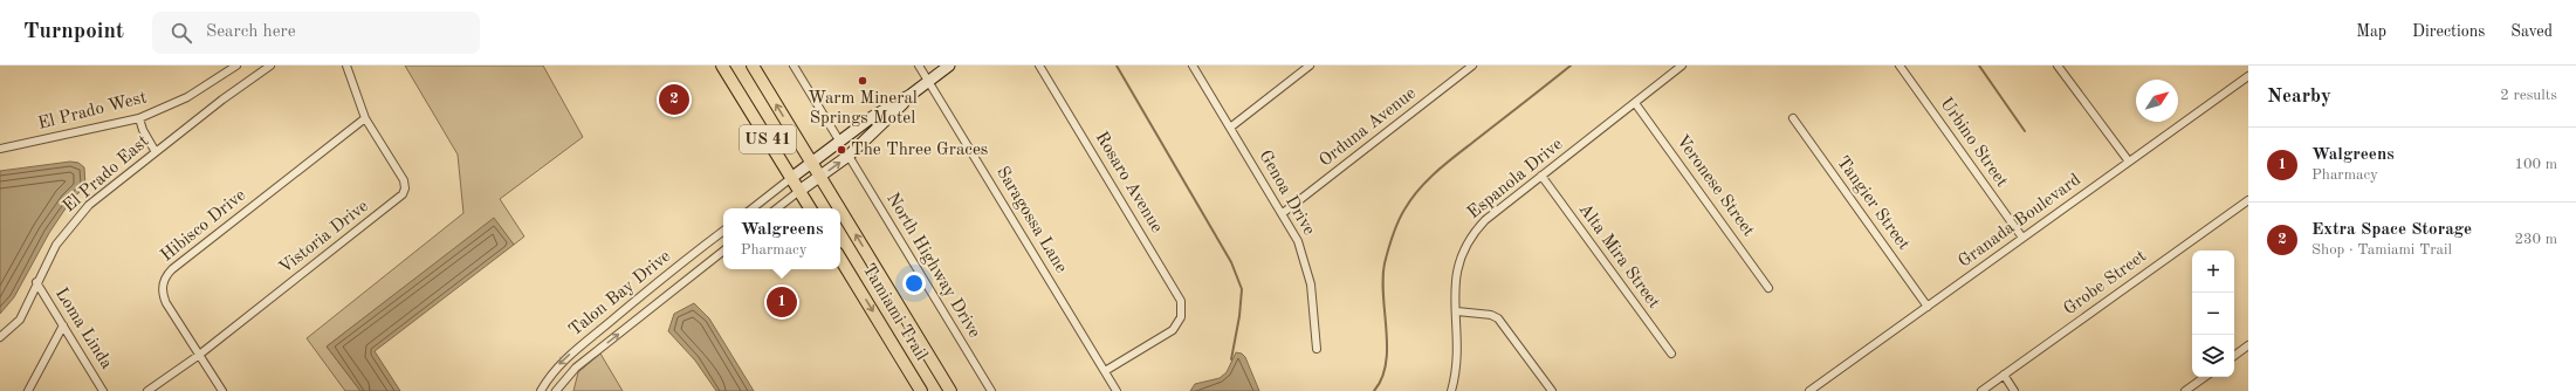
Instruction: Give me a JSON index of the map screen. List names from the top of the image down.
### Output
{
  "streets": {
    "main road": ["US 41", "Tamiami Trail"],
    "street": [
      "El Prado West",
      "Orduna Avenue",
      "Urbino Street",
      "El Prado East",
      "Espanola Drive",
      "Rosaro Avenue",
      "Veronese Street",
      "Genoa Drive",
      "Tangier Street",
      "Saragossa Lane",
      "Granada Boulevard",
      "Hibisco Drive",
      "Vistoria Drive",
      "Alta Mira Street",
      "North Highway Drive",
      "Grobe Street",
      "Talon Bay Drive",
      "Loma Linda"
    ]
  },
  "crossings": [
    ["Orduna Avenue", "Genoa Drive"],
    ["Urbino Street", "Granada Boulevard"],
    ["El Prado East", "Loma Linda"],
    ["Espanola Drive", "Veronese Street"],
    ["Espanola Drive", "Alta Mira Street"],
    ["Rosaro Avenue", "Saragossa Lane"],
    ["Tangier Street", "Granada Boulevard"],
    ["Hibisco Drive", "Vistoria Drive"]
  ],
  "places": ["Warm Mineral Springs Motel", "The Three Graces"],
  "north": "top right",
  "page": {
    "header": "Turnpoint",
    "search": "Search here",
    "nav": ["Map", "Directions", "Saved"],
    "heading": ["Nearby", "2 results"],
    "pins": ["2", "1"],
    "list": [
      {
        "mark": "1",
        "name": "Walgreens",
        "note": "Pharmacy",
        "value": "100 m"
      },
      {
        "mark": "2",
        "name": "Extra Space Storage",
        "note": "Shop · Tamiami Trail",
        "value": "230 m"
      }
    ],
    "popup": ["Walgreens", "Pharmacy"],
    "map_buttons": ["+", "−"]
  }
}
